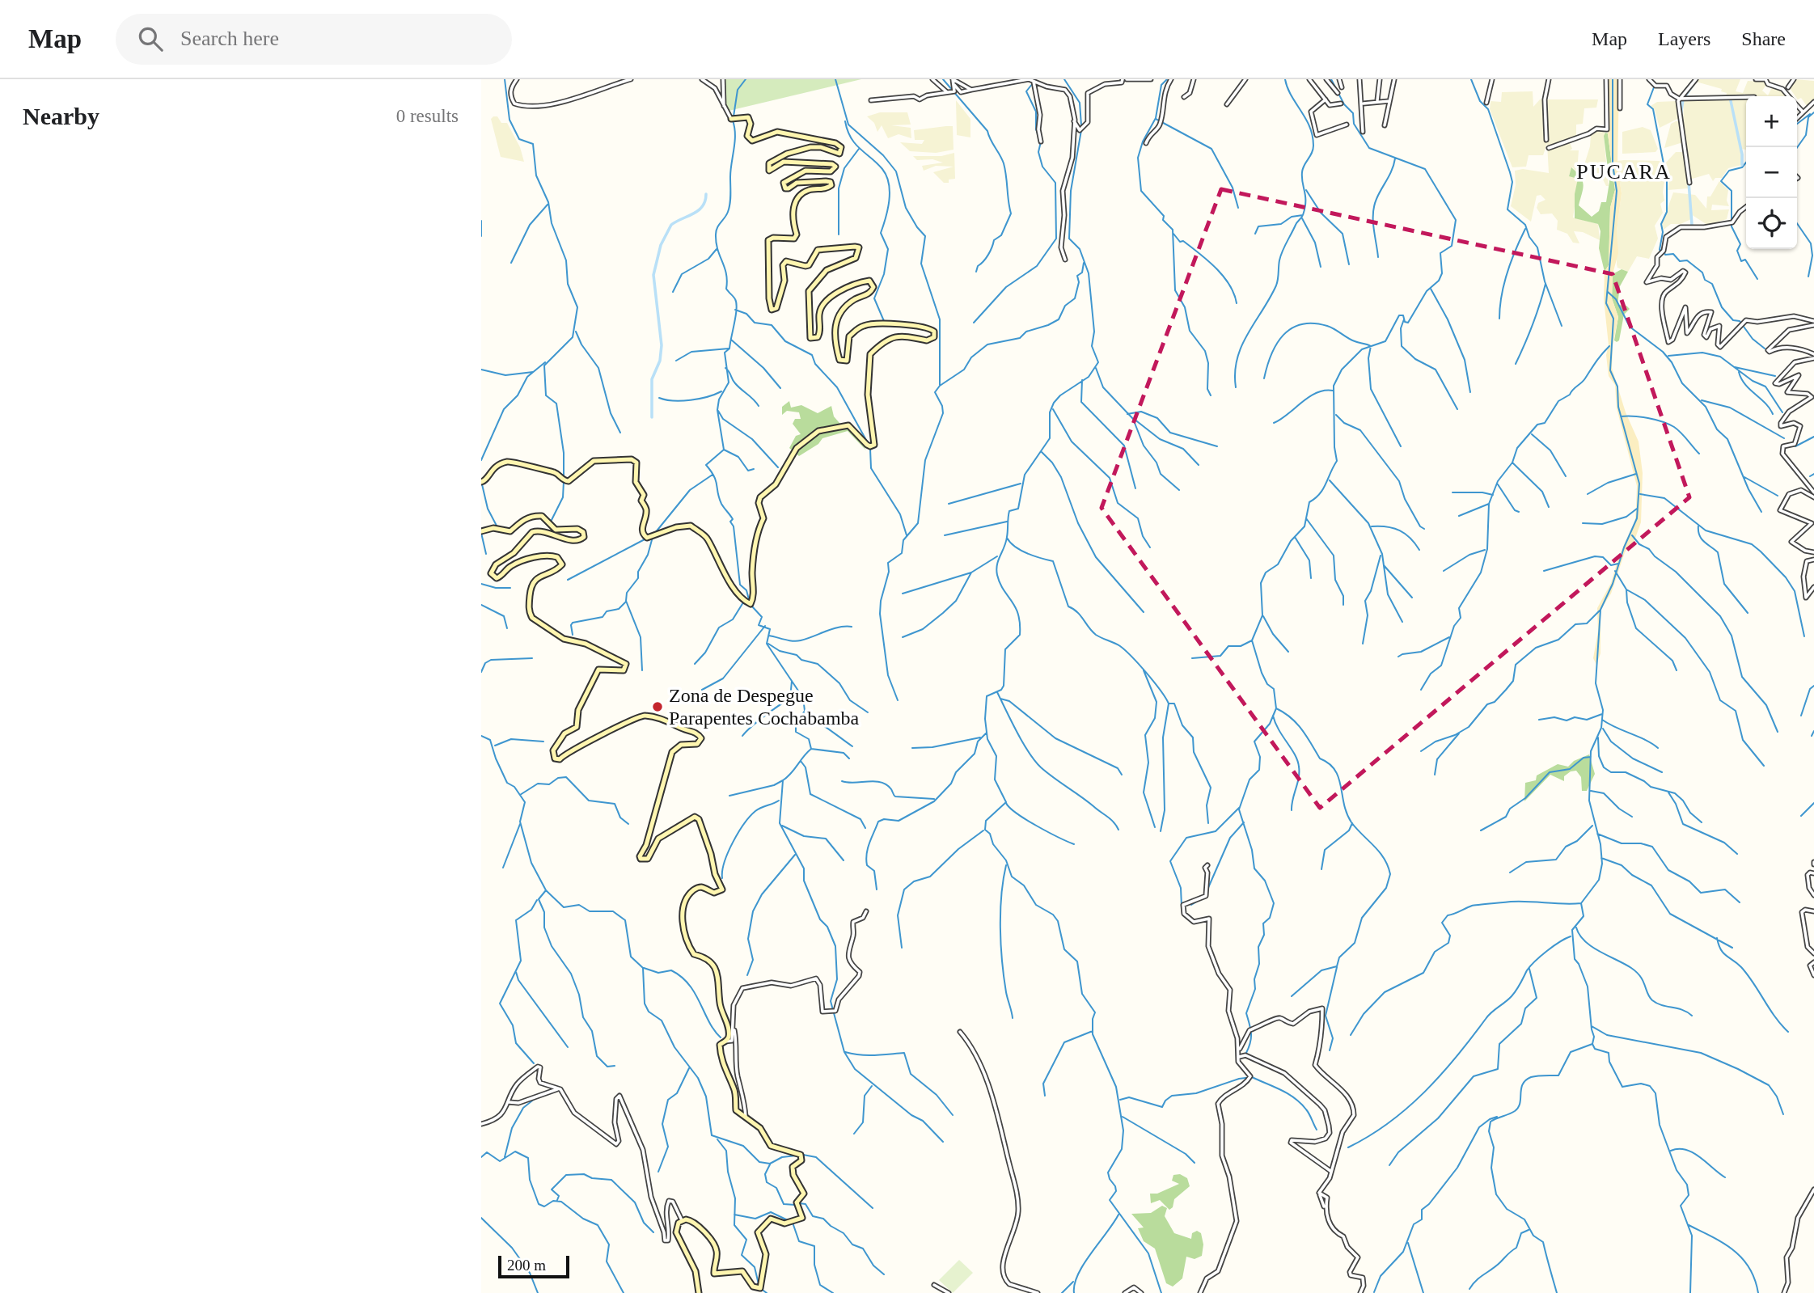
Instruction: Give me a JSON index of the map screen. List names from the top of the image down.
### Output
{
  "districts": ["PUCARA"],
  "places": ["Zona de Despegue Parapentes Cochabamba"],
  "scale_bar": "200 m",
  "page": {
    "header": "Map",
    "search": "Search here",
    "nav": ["Map", "Layers", "Share"],
    "heading": ["Nearby", "0 results"],
    "map_buttons": ["+", "−"],
    "scale": "200 m"
  }
}
